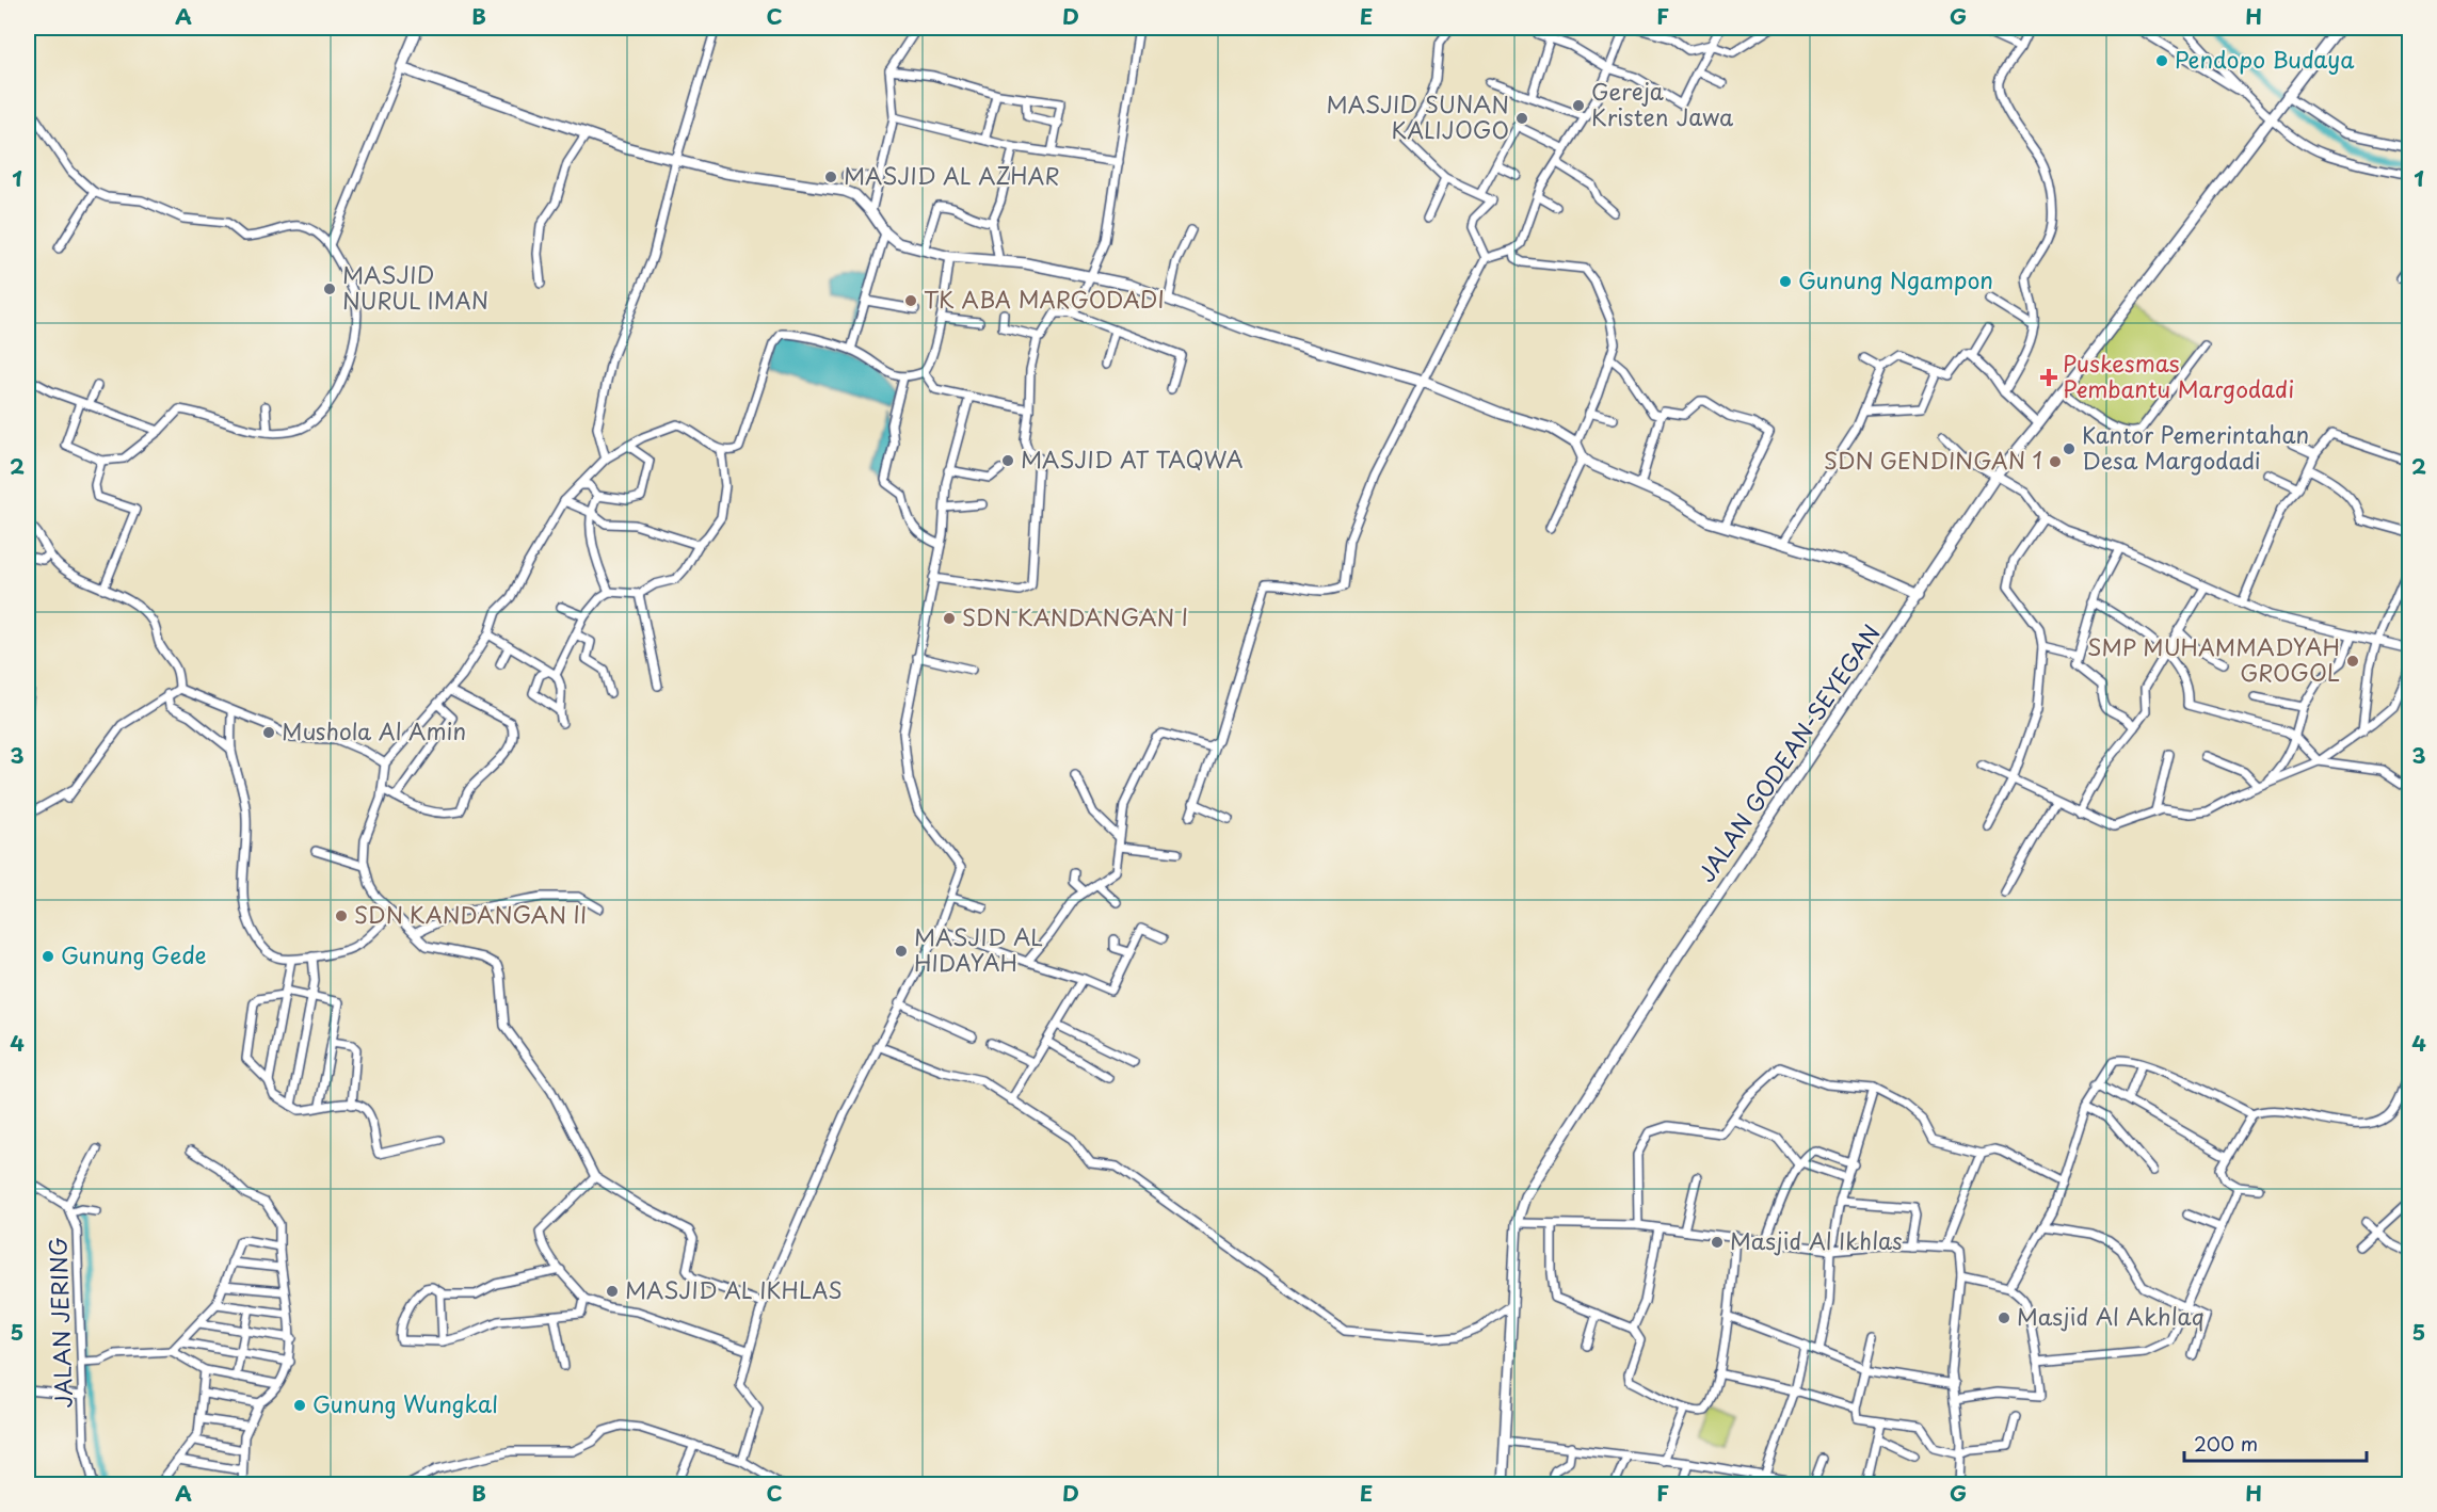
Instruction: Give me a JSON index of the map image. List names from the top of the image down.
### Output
{
  "streets": {
    "main road": ["JALAN GODEAN-SEYEGAN"],
    "street": ["JALAN JERING"]
  },
  "places": {
    "other": [
      "Pendopo Budaya",
      "Gereja Kristen Jawa",
      "MASJID SUNAN KALIJOGO",
      "MASJID AL AZHAR",
      "Gunung Ngampon",
      "MASJID NURUL IMAN",
      "TK ABA MARGODADI",
      "Kantor Pemerintahan Desa Margodadi",
      "MASJID AT TAQWA",
      "SDN GENDINGAN 1",
      "SDN KANDANGAN I",
      "SMP MUHAMMADYAH GROGOL",
      "Mushola Al Amin",
      "SDN KANDANGAN II",
      "MASJID AL HIDAYAH",
      "Gunung Gede",
      "Masjid Al Ikhlas",
      "MASJID AL IKHLAS",
      "Masjid Al Akhlaq",
      "Gunung Wungkal"
    ],
    "health": ["Puskesmas Pembantu Margodadi"]
  },
  "scale_bar": "200 m",
  "grid": {
    "columns": [
      "A",
      "B",
      "C",
      "D",
      "E",
      "F",
      "G",
      "H"
    ],
    "rows": [
      "1",
      "2",
      "3",
      "4",
      "5"
    ]
  }
}
